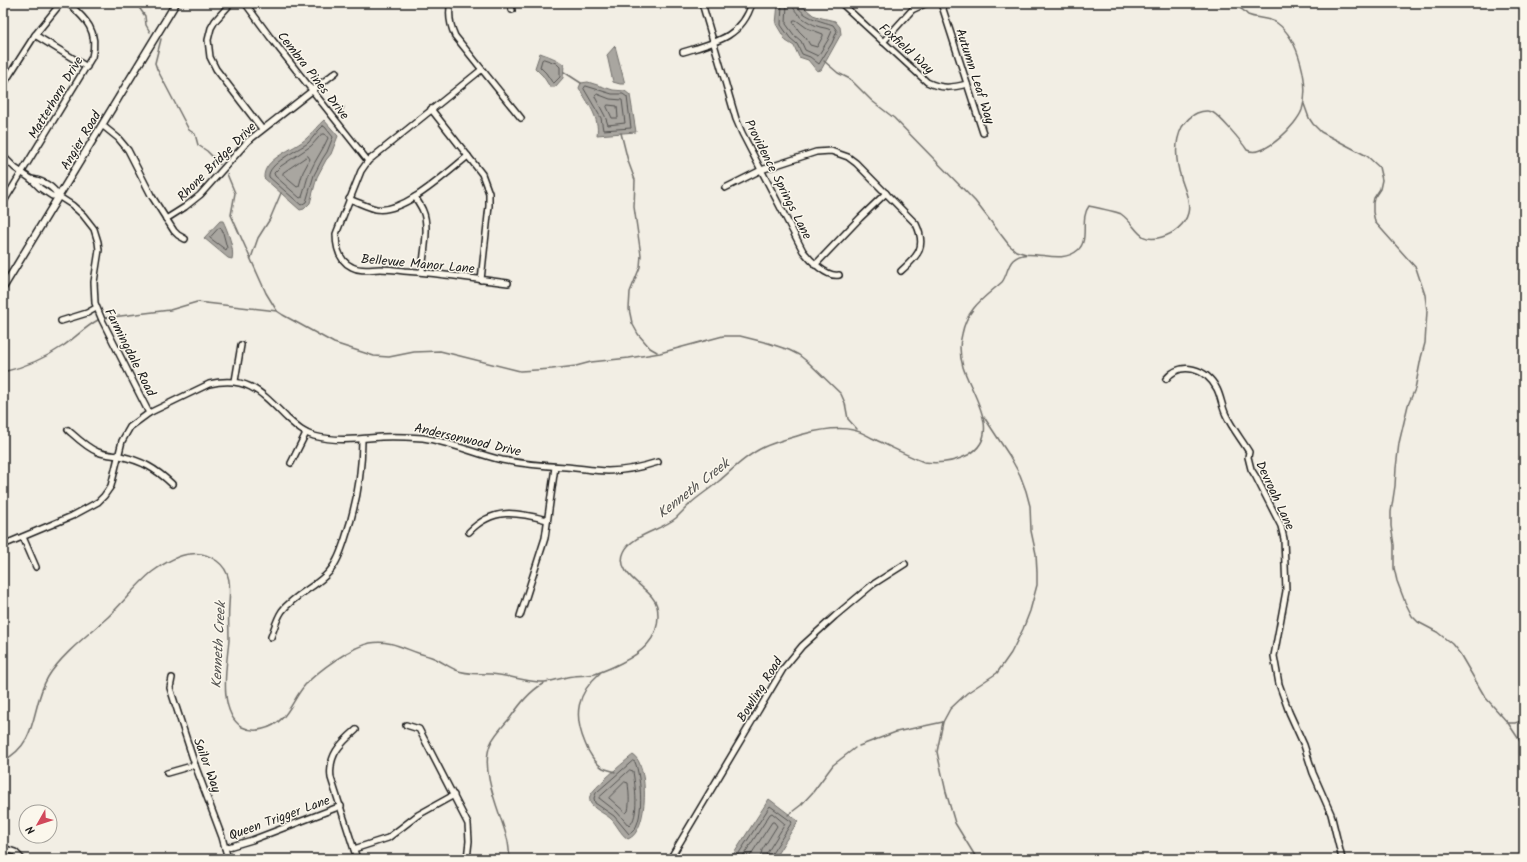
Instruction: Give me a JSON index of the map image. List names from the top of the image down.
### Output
{
  "streets": {
    "street": [
      "Foxfield Way",
      "Cembra Pines Drive",
      "Autumn Leaf Way",
      "Matterhorn Drive",
      "Angier Road",
      "Rhone Bridge Drive",
      "Providence Springs Lane",
      "Bellevue Manor Lane",
      "Farmingdale Road",
      "Andersonwood Drive",
      "Devroah Lane",
      "Bowling Road",
      "Sailor Way",
      "Queen Trigger Lane"
    ]
  },
  "crossings": [
    ["Foxfield Way", "Autumn Leaf Way"],
    ["Cembra Pines Drive", "Rhone Bridge Drive"],
    ["Cembra Pines Drive", "Bellevue Manor Lane"],
    ["Matterhorn Drive", "Farmingdale Road"],
    ["Angier Road", "Farmingdale Road"],
    ["Farmingdale Road", "Andersonwood Drive"],
    ["Sailor Way", "Queen Trigger Lane"]
  ],
  "water": ["Kenneth Creek"],
  "north": "bottom left"
}
